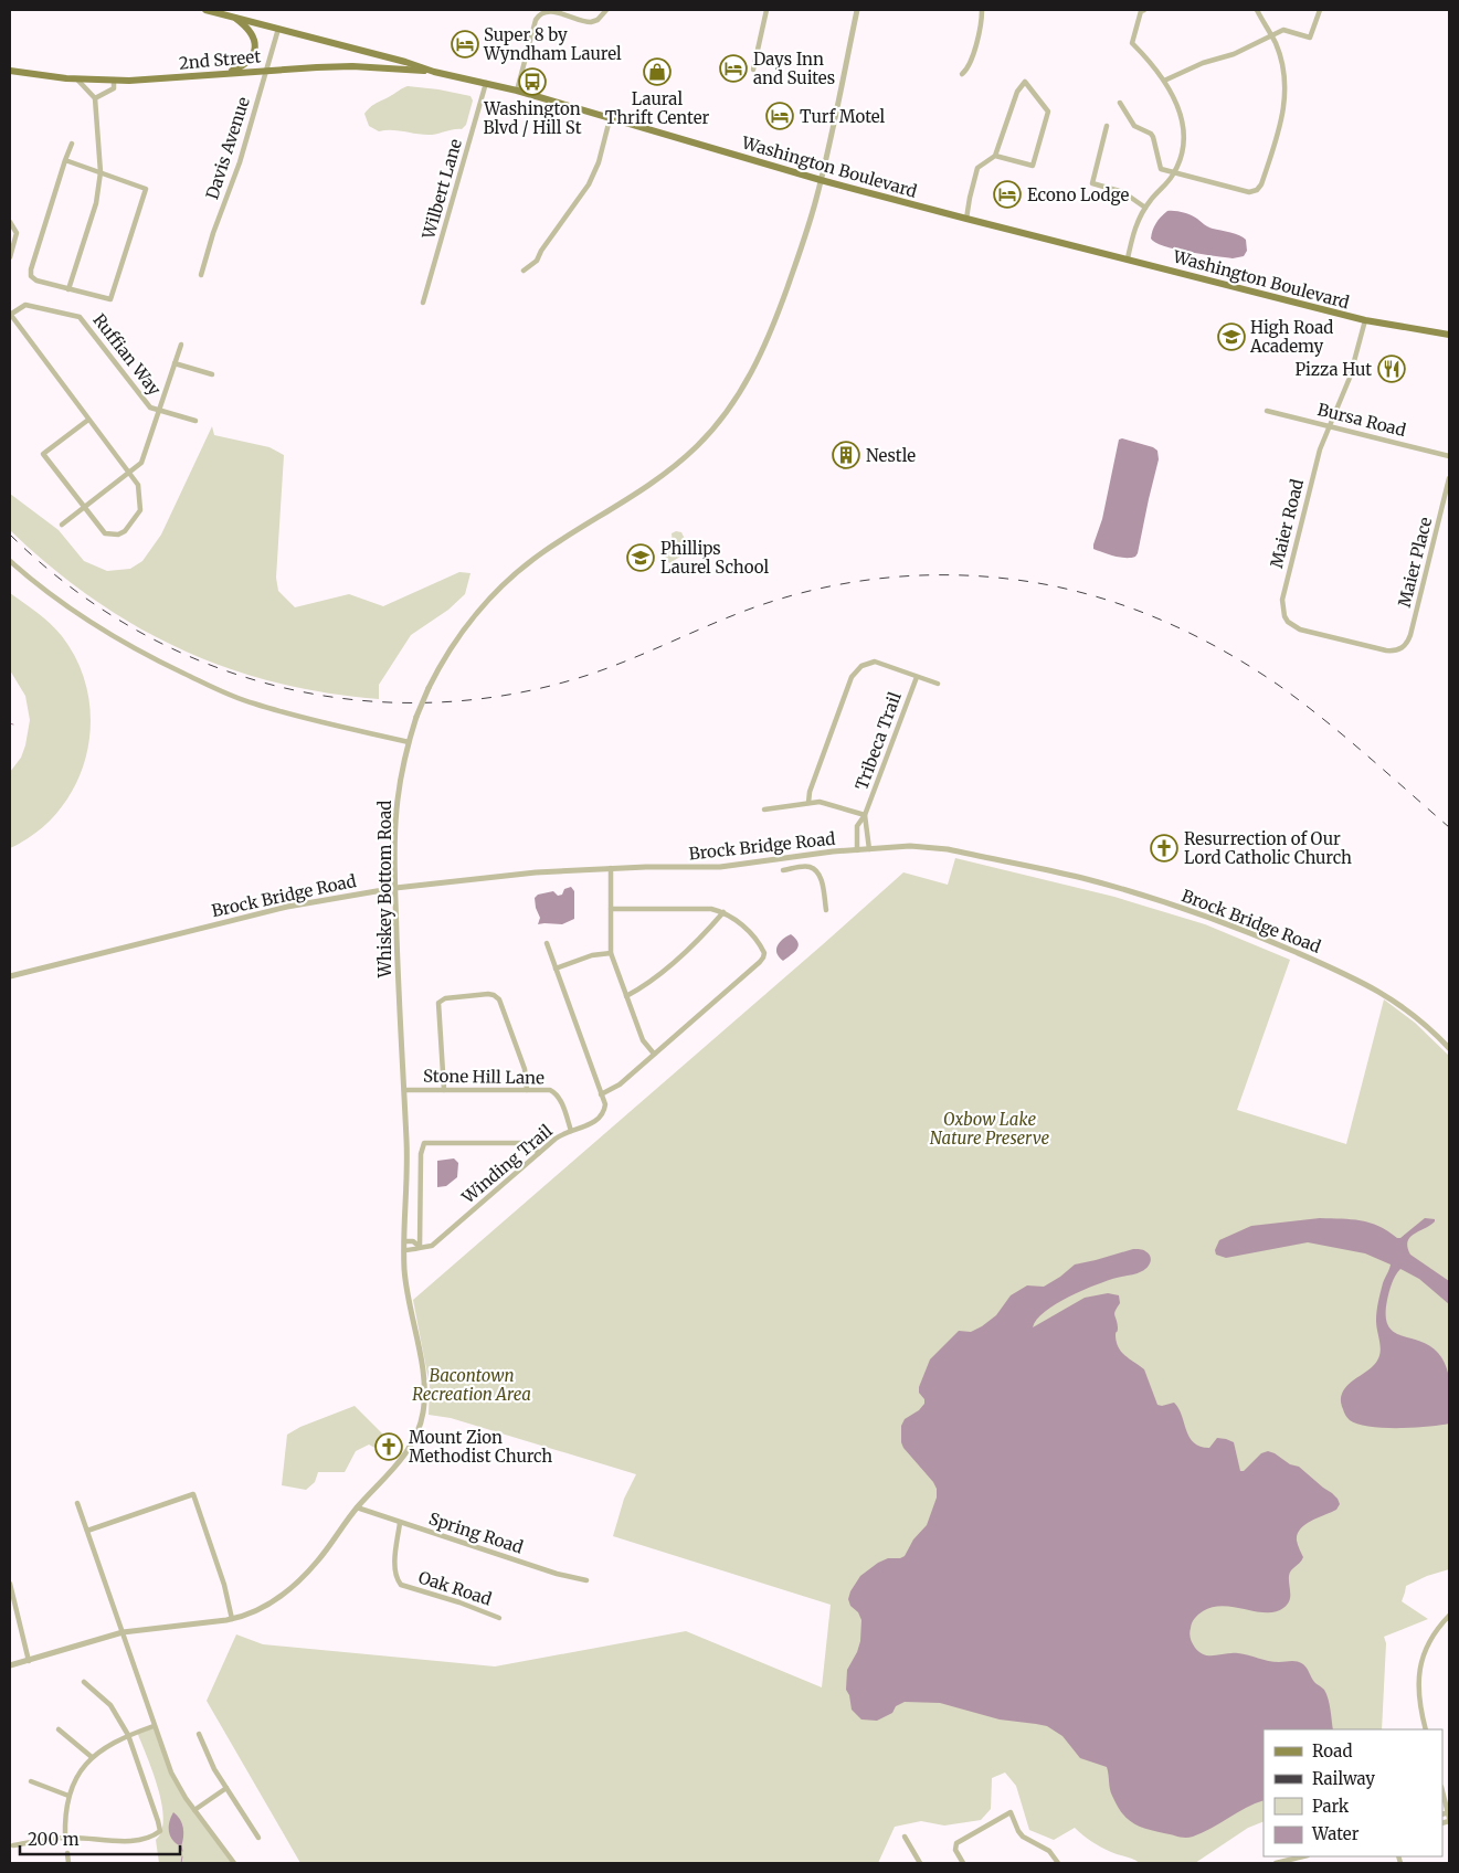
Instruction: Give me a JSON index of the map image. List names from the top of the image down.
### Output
{
  "streets": {
    "main road": ["2nd Street", "Washington Boulevard"],
    "street": [
      "Davis Avenue",
      "Wilbert Lane",
      "Ruffian Way",
      "Bursa Road",
      "Maier Road",
      "Maier Place",
      "Tribeca Trail",
      "Brock Bridge Road",
      "Whiskey Bottom Road",
      "Stone Hill Lane",
      "Winding Trail",
      "Spring Road",
      "Oak Road"
    ]
  },
  "crossings": [
    ["2nd Street", "Davis Avenue"],
    ["2nd Street", "Washington Boulevard"],
    ["Davis Avenue", "Washington Boulevard"],
    ["Washington Boulevard", "Wilbert Lane"],
    ["Washington Boulevard", "Maier Road"],
    ["Washington Boulevard", "Whiskey Bottom Road"],
    ["Bursa Road", "Maier Road"],
    ["Maier Road", "Maier Place"],
    ["Tribeca Trail", "Brock Bridge Road"],
    ["Brock Bridge Road", "Whiskey Bottom Road"],
    ["Whiskey Bottom Road", "Stone Hill Lane"],
    ["Whiskey Bottom Road", "Winding Trail"],
    ["Whiskey Bottom Road", "Spring Road"],
    ["Stone Hill Lane", "Winding Trail"],
    ["Spring Road", "Oak Road"]
  ],
  "parks": ["Oxbow Lake Nature Preserve", "Bacontown Recreation Area"],
  "places": {
    "hotel": [
      "Super 8 by Wyndham Laurel",
      "Days Inn and Suites",
      "Turf Motel",
      "Econo Lodge"
    ],
    "shop": ["Laural Thrift Center"],
    "bus stop": ["Washington Blvd / Hill St"],
    "school or university": ["High Road Academy", "Phillips Laurel School"],
    "restaurant": ["Pizza Hut"],
    "building": ["Nestle"],
    "church": ["Resurrection of Our Lord Catholic Church", "Mount Zion Methodist Church"]
  },
  "legend": [
    "Road",
    "Railway",
    "Park",
    "Water"
  ],
  "scale_bar": "200 m"
}
